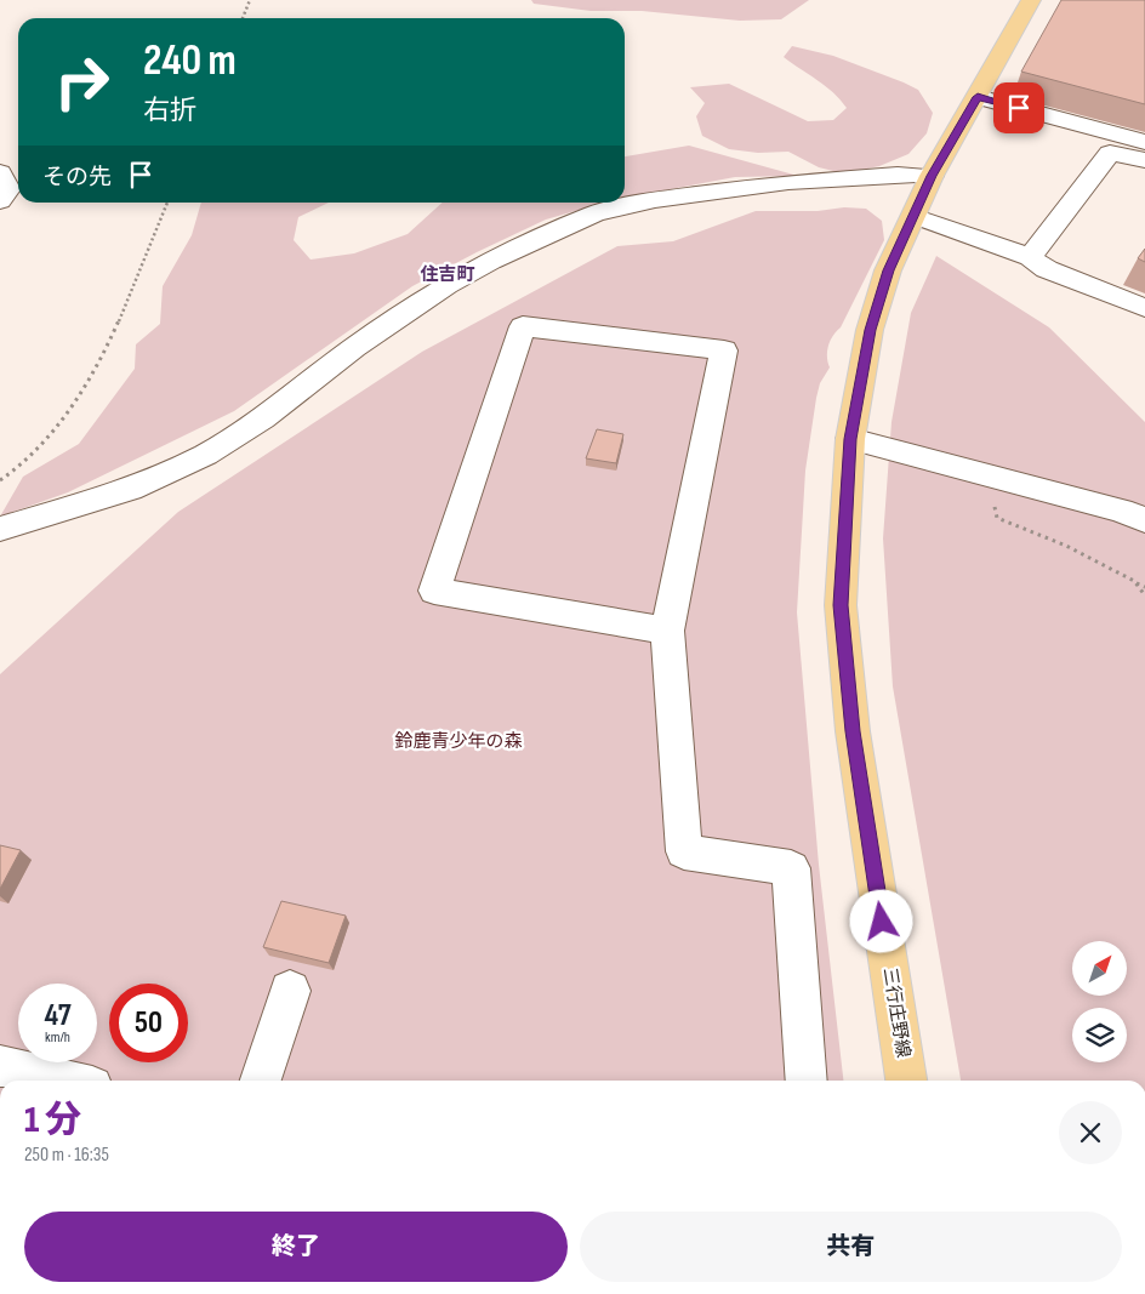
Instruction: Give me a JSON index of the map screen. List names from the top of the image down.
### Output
{
  "streets": {
    "main road": ["三行庄野線"]
  },
  "districts": ["住吉町"],
  "parks": ["鈴鹿青少年の森"],
  "north": "top right",
  "page": {
    "turn": ["240 m", "右折"],
    "then": "その先",
    "speed": "47 km/h",
    "limit": "50",
    "heading": ["1 分", "250 m · 16:35"],
    "buttons": ["終了", "共有"]
  }
}
